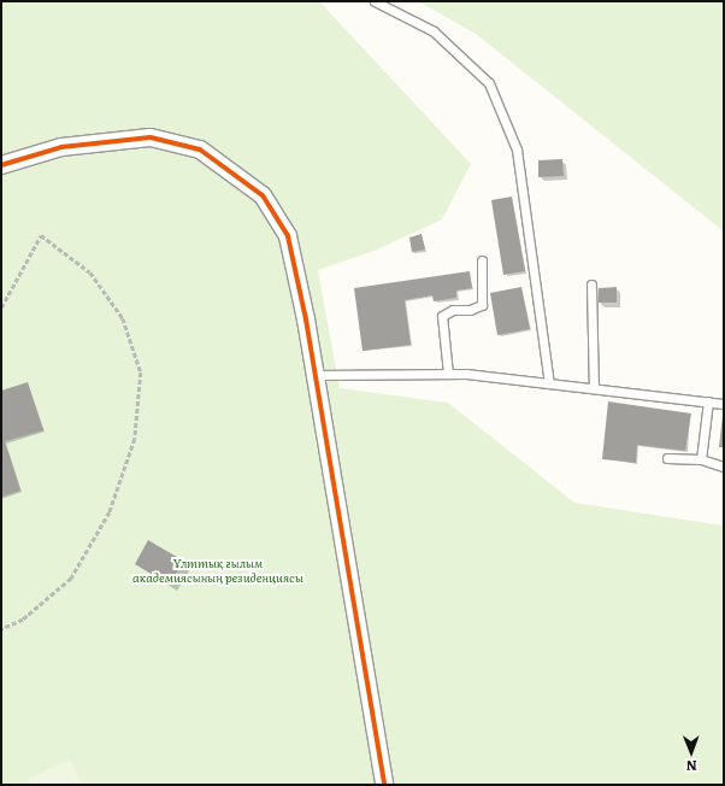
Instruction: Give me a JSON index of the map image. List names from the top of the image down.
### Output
{
  "parks": ["Ұлттық ғылым академиясының резиденциясы"],
  "north": "bottom"
}
